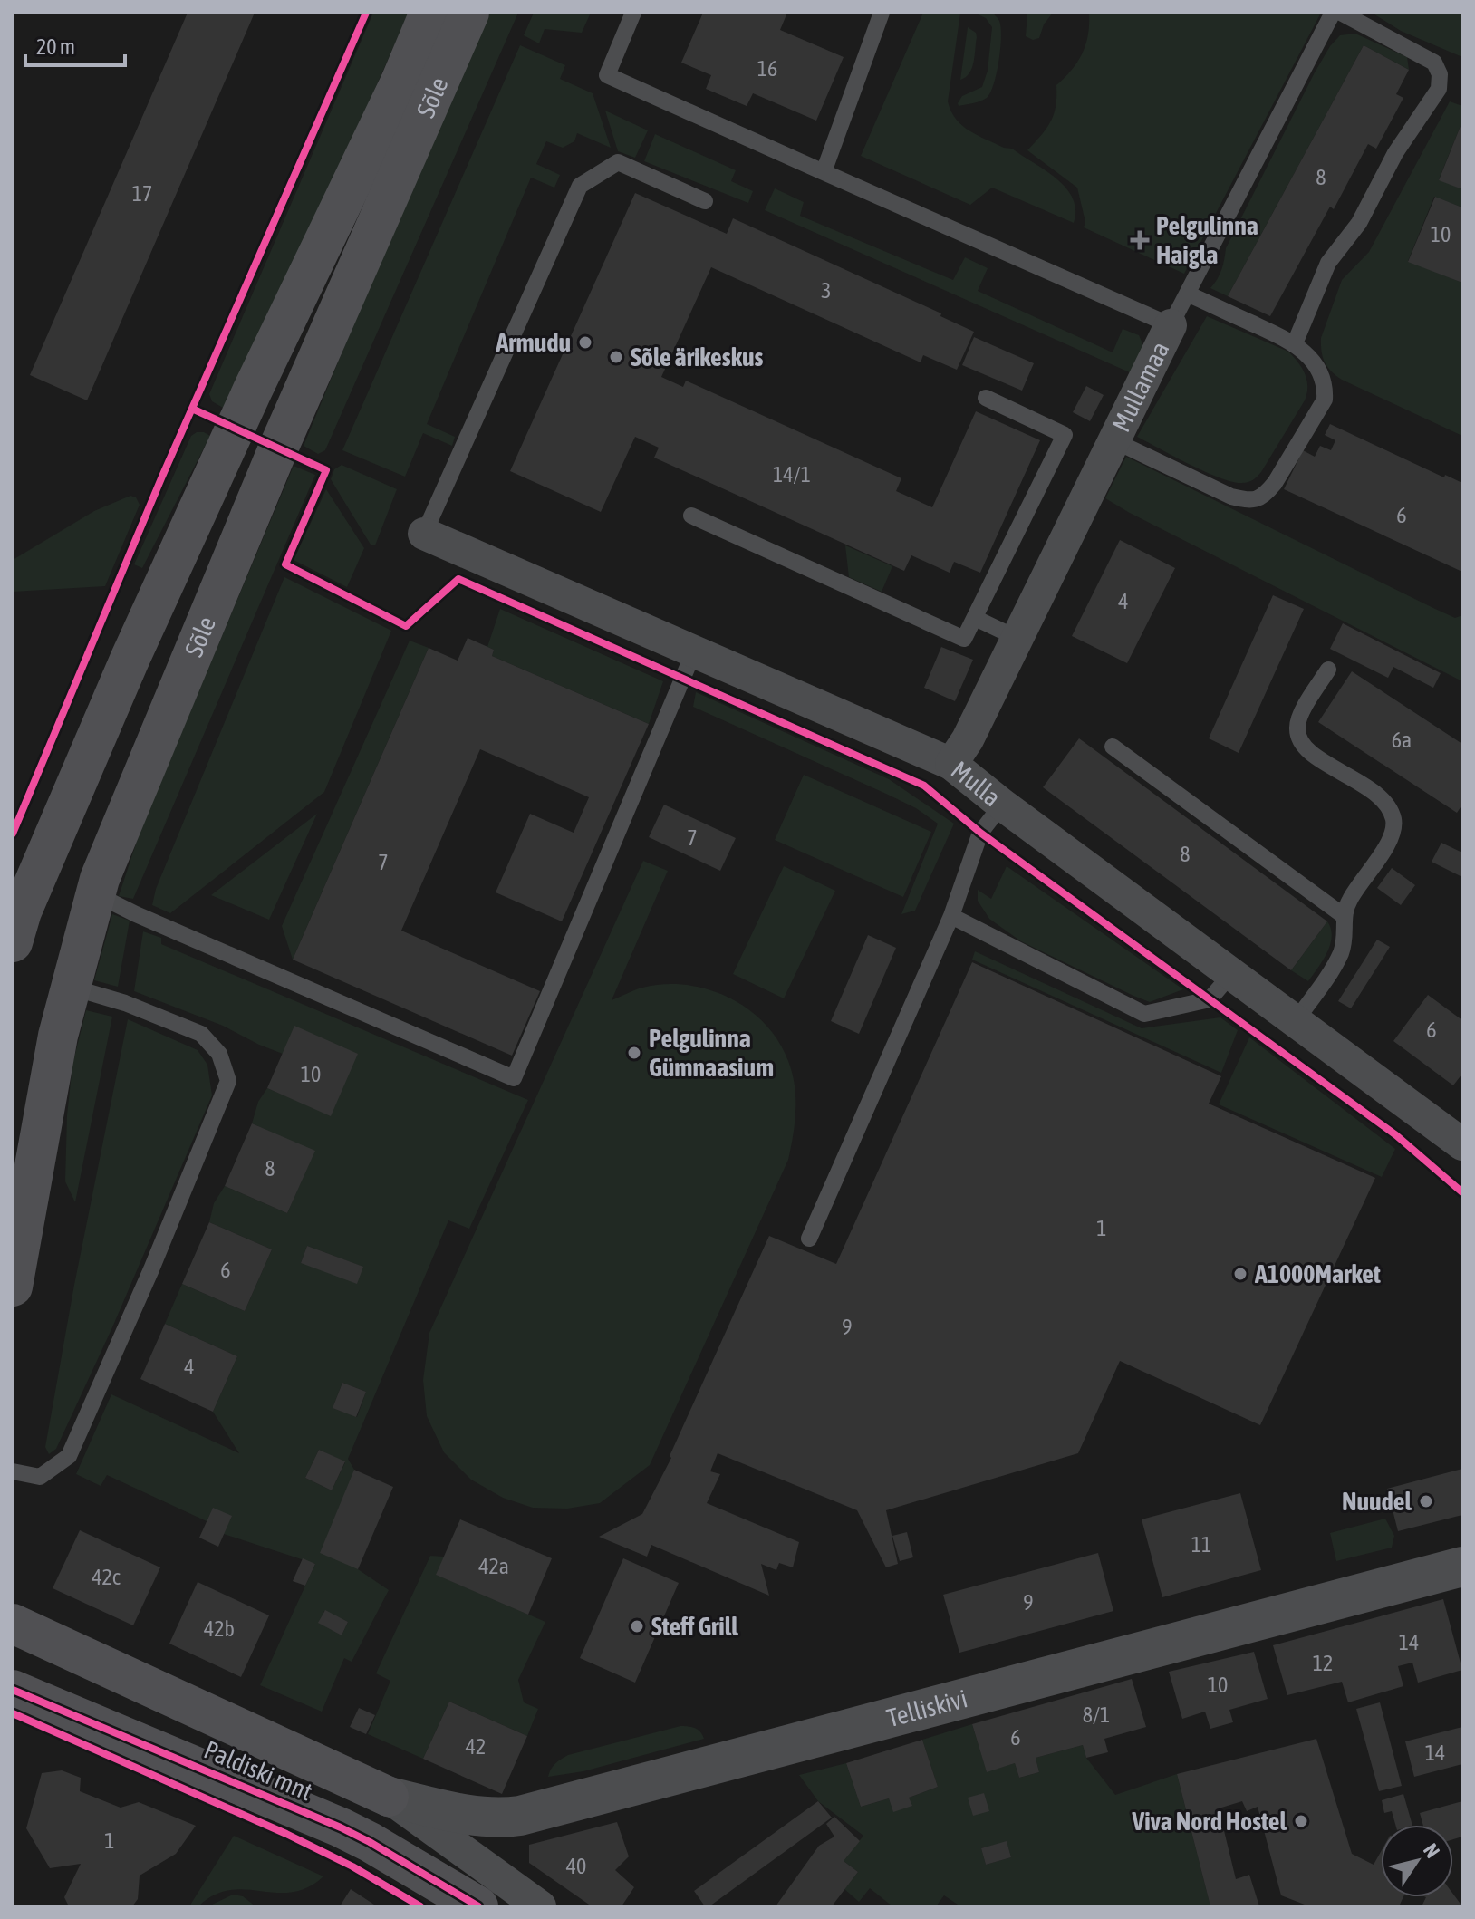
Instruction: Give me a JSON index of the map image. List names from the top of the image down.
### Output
{
  "streets": {
    "main road": ["Sõle", "Paldiski mnt"],
    "street": ["Mullamaa", "Mulla", "Telliskivi"]
  },
  "crossings": [
    ["Mullamaa", "Mulla"],
    ["Telliskivi", "Paldiski mnt"]
  ],
  "places": {
    "health": ["Pelgulinna Haigla"],
    "other": [
      "Armudu",
      "Sõle ärikeskus",
      "Pelgulinna Gümnaasium",
      "A1000Market",
      "Nuudel",
      "Steff Grill",
      "Viva Nord Hostel"
    ]
  },
  "house_numbers": [
    "16",
    "8",
    "17",
    "10",
    "3",
    "14/1",
    "6",
    "4",
    "6a",
    "7",
    "8",
    "7",
    "6",
    "10",
    "8",
    "1",
    "6",
    "9",
    "4",
    "11",
    "42a",
    "42c",
    "9",
    "42b",
    "14",
    "12",
    "10",
    "8/1",
    "6",
    "42",
    "14",
    "1",
    "40"
  ],
  "scale_bar": "20 m",
  "north": "top right"
}
